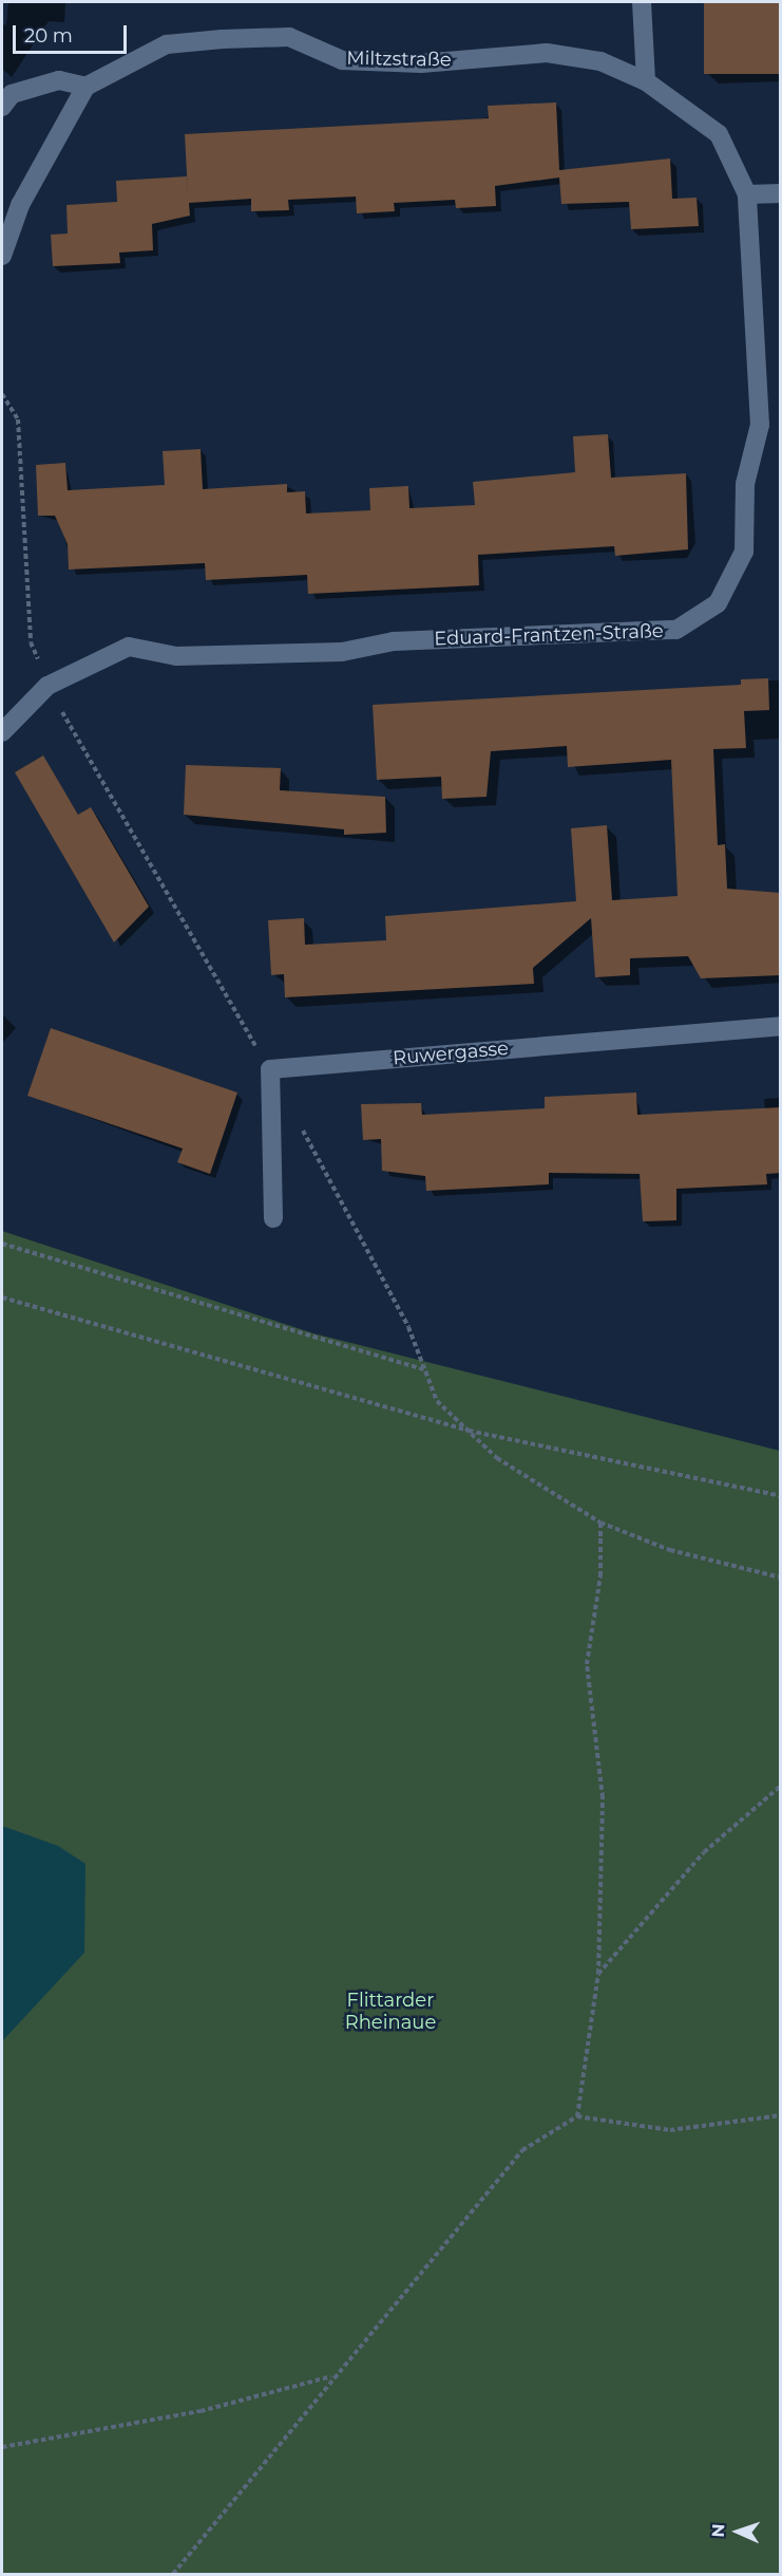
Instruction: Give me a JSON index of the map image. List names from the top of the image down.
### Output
{
  "streets": {
    "street": ["Miltzstraße", "Eduard-Frantzen-Straße", "Ruwergasse"]
  },
  "crossings": [
    ["Miltzstraße", "Eduard-Frantzen-Straße"]
  ],
  "parks": ["Flittarder Rheinaue"],
  "scale_bar": "20 m",
  "north": "left"
}
